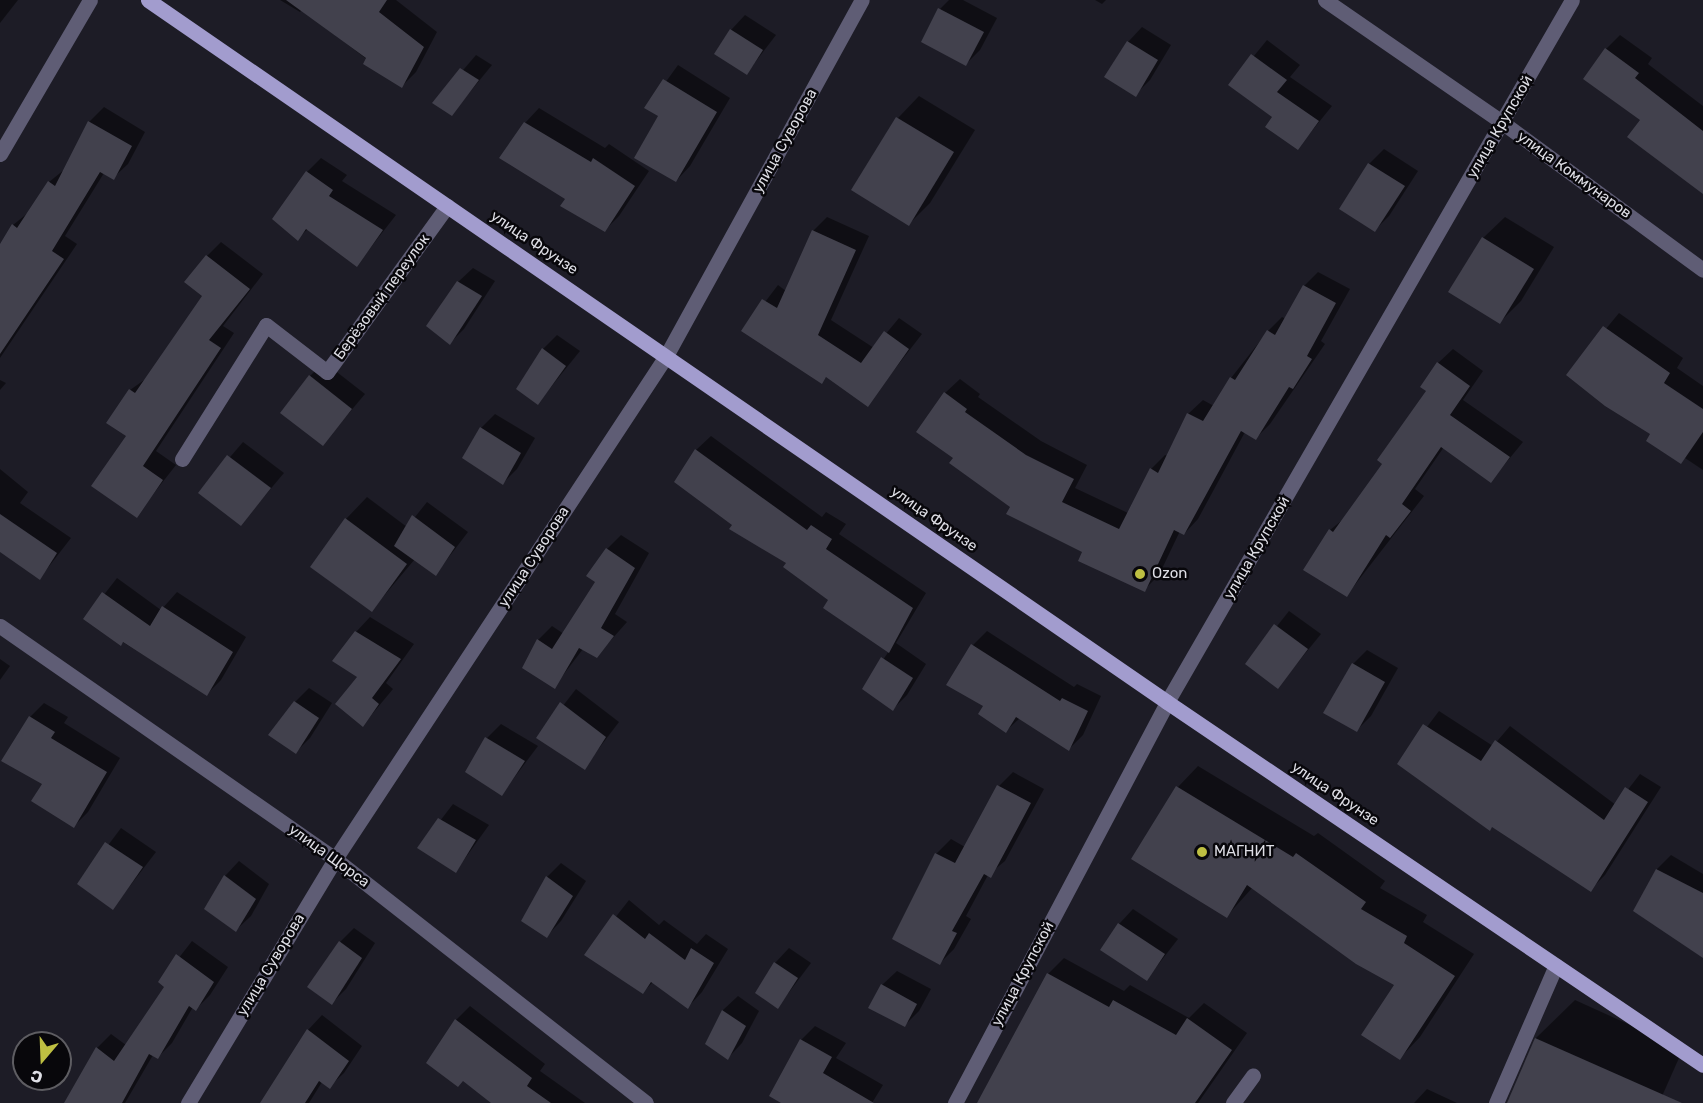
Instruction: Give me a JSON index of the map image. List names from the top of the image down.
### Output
{
  "streets": {
    "main road": ["улица Фрунзе"],
    "street": [
      "улица Крупской",
      "улица Суворова",
      "улица Коммунаров",
      "Берёзовый переулок",
      "улица Щорса"
    ]
  },
  "crossings": [
    ["улица Крупской", "улица Коммунаров"],
    ["улица Крупской", "улица Фрунзе"],
    ["улица Суворова", "улица Фрунзе"],
    ["улица Суворова", "улица Щорса"],
    ["улица Фрунзе", "Берёзовый переулок"]
  ],
  "places": ["Ozon", "МАГНИТ"],
  "north": "bottom"
}
